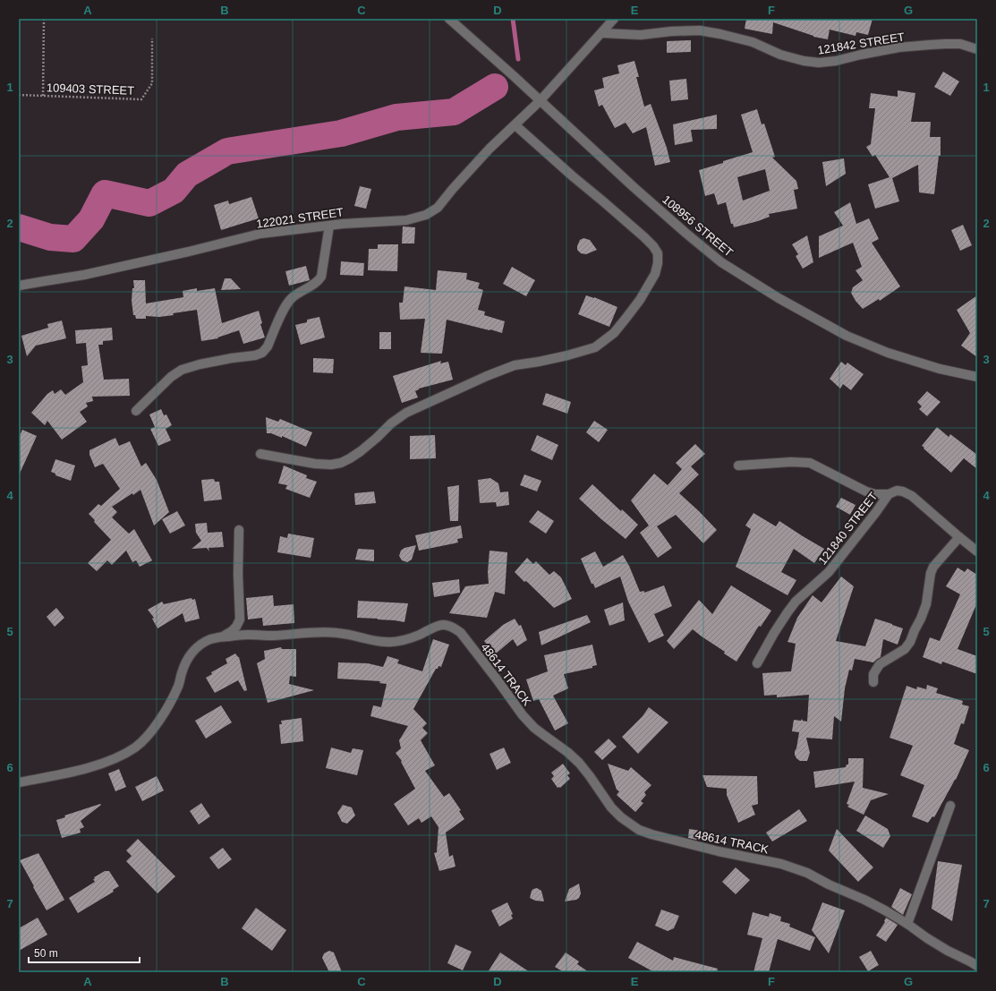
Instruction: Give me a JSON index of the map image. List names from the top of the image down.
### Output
{
  "streets": {
    "street": [
      "121842 STREET",
      "122021 STREET",
      "108956 STREET",
      "121840 STREET",
      "48614 TRACK"
    ],
    "path": ["109403 STREET"]
  },
  "crossings": [
    ["121842 STREET", "122021 STREET"],
    ["122021 STREET", "108956 STREET"]
  ],
  "scale_bar": "50 m",
  "grid": {
    "columns": [
      "A",
      "B",
      "C",
      "D",
      "E",
      "F",
      "G"
    ],
    "rows": [
      "1",
      "2",
      "3",
      "4",
      "5",
      "6",
      "7"
    ]
  }
}
